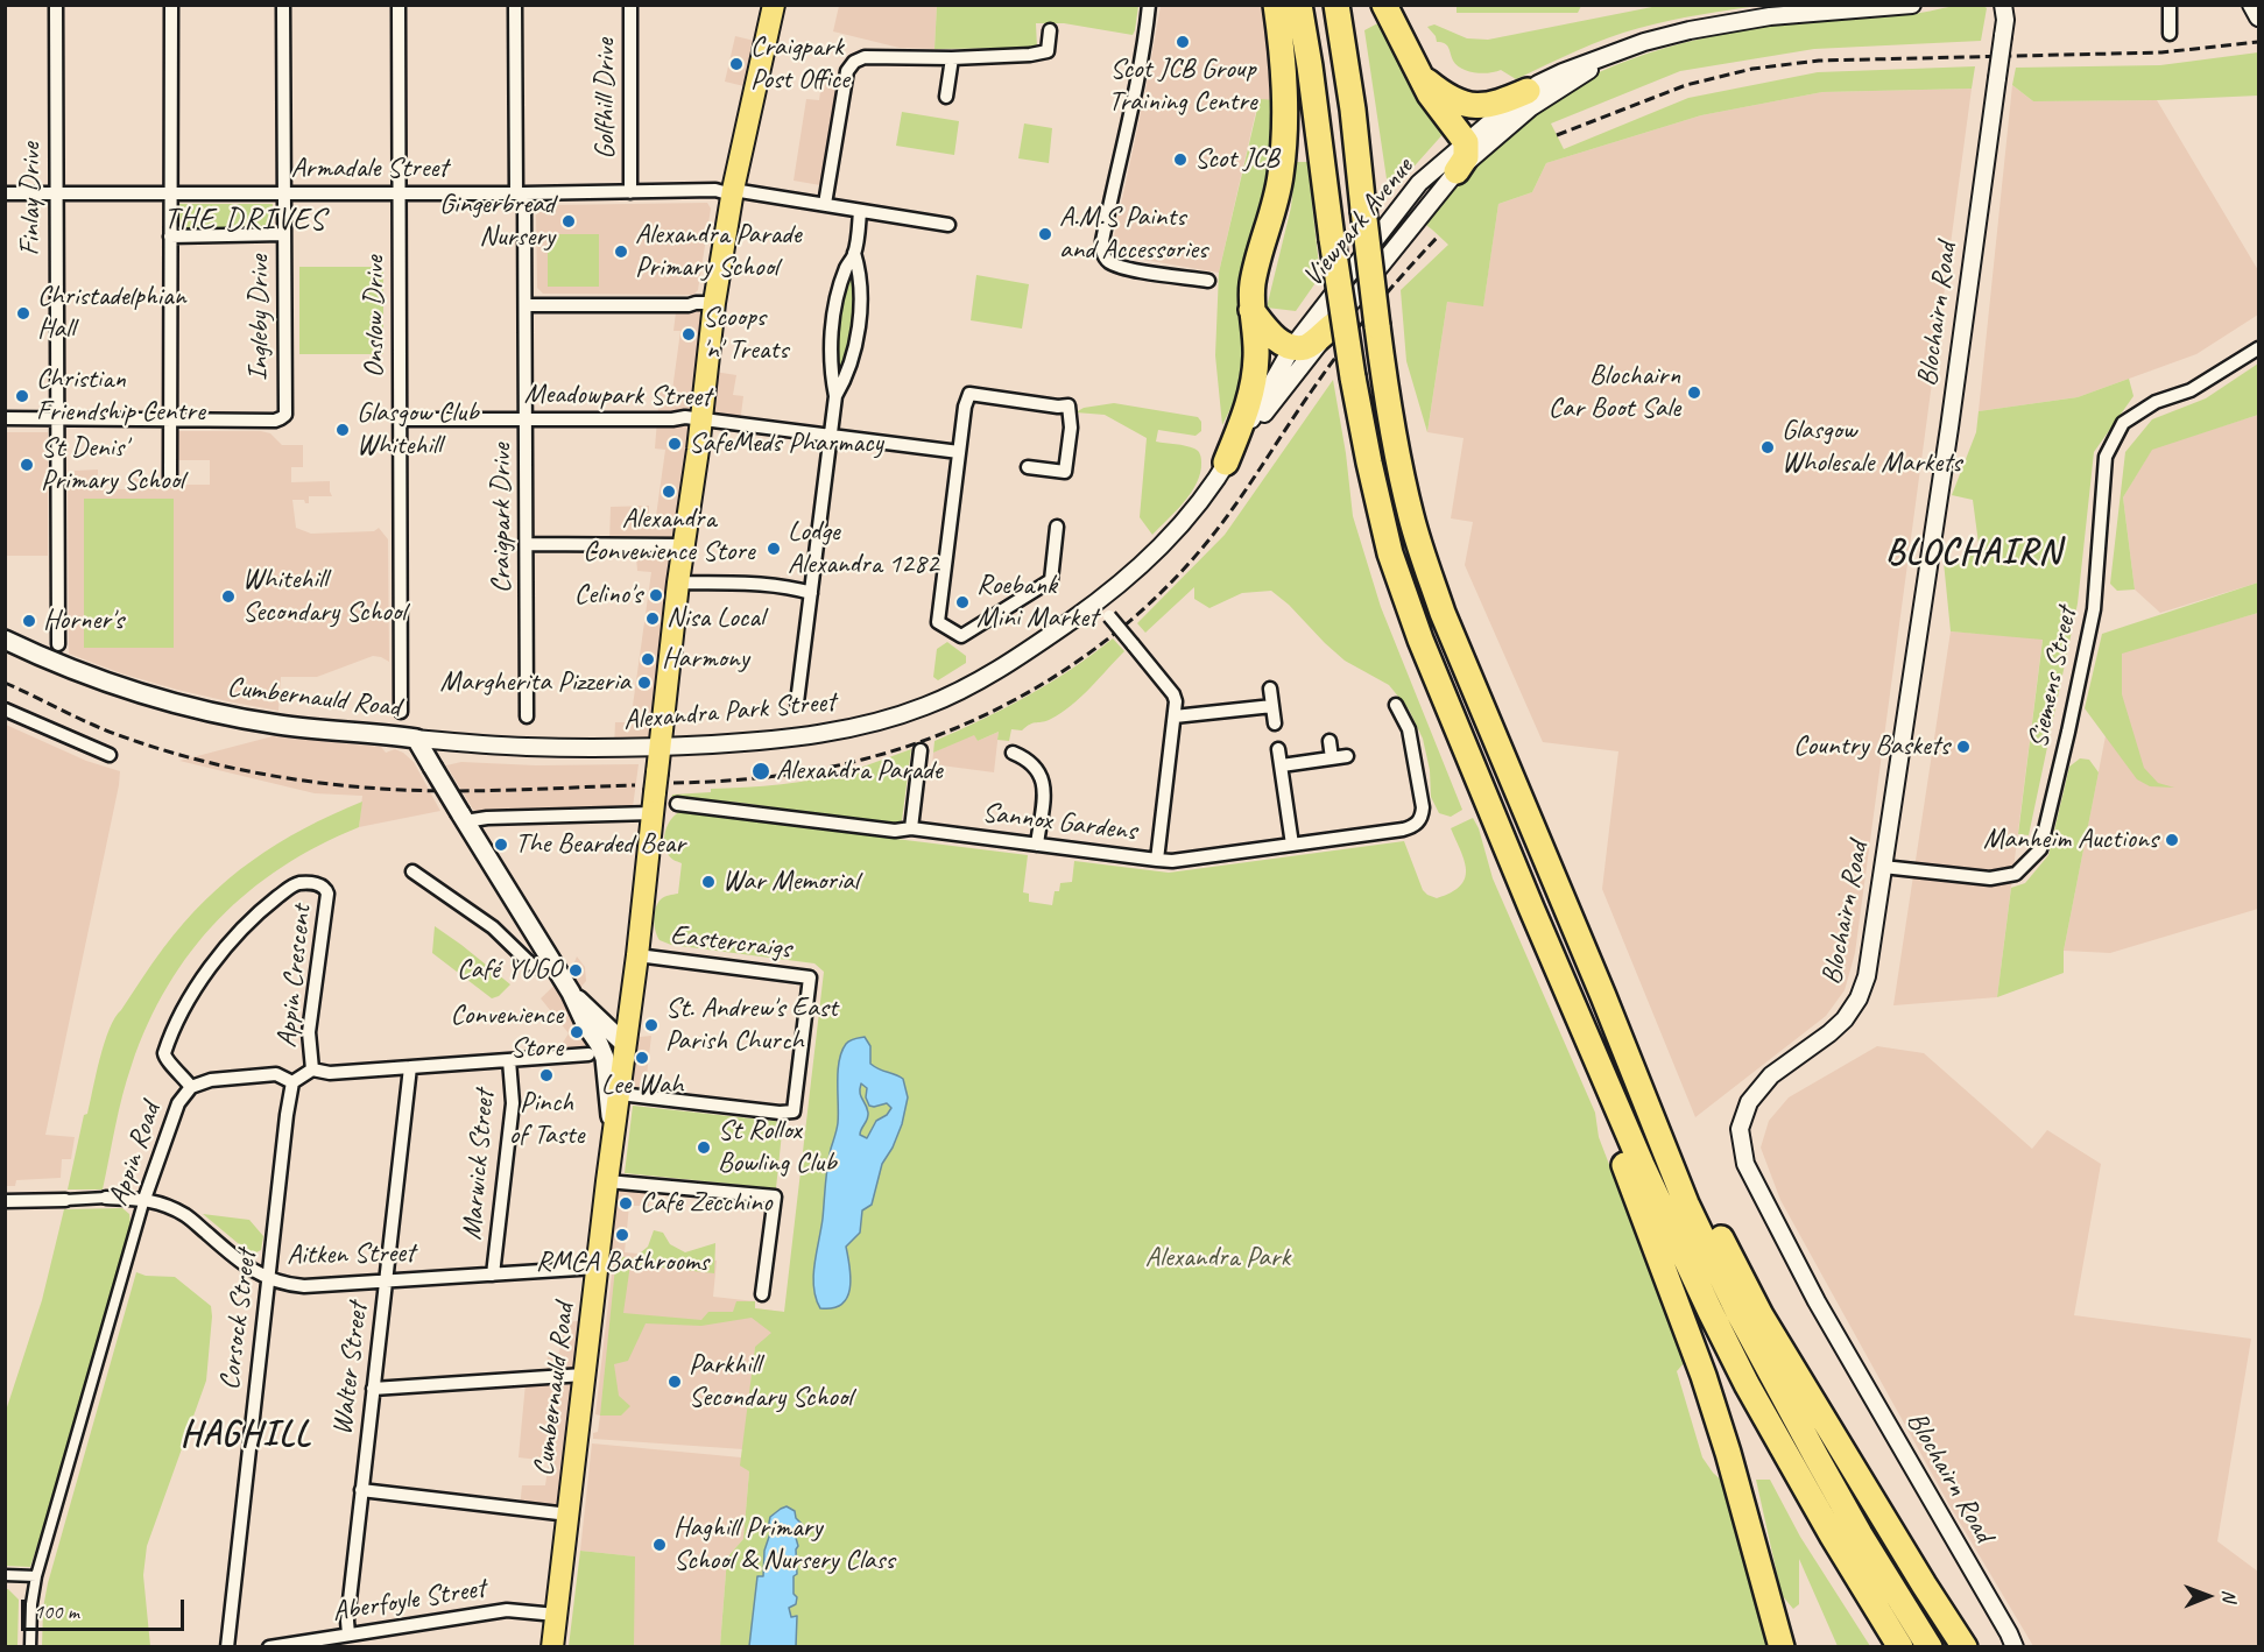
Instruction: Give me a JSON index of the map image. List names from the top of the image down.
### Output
{
  "streets": {
    "main road": ["Cumbernauld Road"],
    "street": [
      "Golfhill Drive",
      "Armadale Street",
      "Finlay Drive",
      "Viewpark Avenue",
      "Blochairn Road",
      "Onslow Drive",
      "Ingleby Drive",
      "Meadowpark Street",
      "Craigpark Drive",
      "Siemens Street",
      "Alexandra Park Street",
      "Sannox Gardens",
      "Eastercraigs",
      "Appin Crescent",
      "Appin Road",
      "Marwick Street",
      "Aitken Street",
      "Corsock Street",
      "Walter Street",
      "Aberfoyle Street"
    ]
  },
  "crossings": [
    ["Golfhill Drive", "Armadale Street"],
    ["Armadale Street", "Finlay Drive"],
    ["Armadale Street", "Onslow Drive"],
    ["Armadale Street", "Ingleby Drive"],
    ["Armadale Street", "Craigpark Drive"],
    ["Viewpark Avenue", "Alexandra Park Street"],
    ["Blochairn Road", "Siemens Street"],
    ["Onslow Drive", "Meadowpark Street"],
    ["Meadowpark Street", "Craigpark Drive"],
    ["Cumbernauld Road", "Alexandra Park Street"],
    ["Cumbernauld Road", "Eastercraigs"],
    ["Cumbernauld Road", "Aitken Street"],
    ["Cumbernauld Road", "Aberfoyle Street"],
    ["Appin Crescent", "Appin Road"],
    ["Appin Road", "Aitken Street"],
    ["Appin Road", "Corsock Street"],
    ["Marwick Street", "Aitken Street"],
    ["Aitken Street", "Corsock Street"],
    ["Aitken Street", "Walter Street"],
    ["Walter Street", "Aberfoyle Street"]
  ],
  "districts": ["THE DRIVES", "BLOCHAIRN", "HAGHILL"],
  "parks": ["Alexandra Park"],
  "places": [
    "Scot JCB Group Training Centre",
    "Craigpark Post Office",
    "Scot JCB",
    "Gingerbread Nursery",
    "A.M.S Paints and Accessories",
    "Alexandra Parade Primary School",
    "Christadelphian Hall",
    "Scoops 'n' Treats",
    "Blochairn Car Boot Sale",
    "Christian Friendship Centre",
    "Glasgow Club Whitehill",
    "SafeMeds Pharmacy",
    "Glasgow Wholesale Markets",
    "St Denis' Primary School",
    "Alexandra Convenience Store",
    "Lodge Alexandra 1282",
    "Celino's",
    "Whitehill Secondary School",
    "Roebank Mini Market",
    "Nisa Local",
    "Horner's",
    "Harmony",
    "Margherita Pizzeria",
    "Country Baskets",
    "Alexandra Parade",
    "Manheim Auctions",
    "The Bearded Bear",
    "War Memorial",
    "Café YUGO",
    "St. Andrew's East Parish Church",
    "Convenience Store",
    "Lee Wah",
    "Pinch of Taste",
    "St Rollox Bowling Club",
    "Cafe Zecchino",
    "RMCA Bathrooms",
    "Parkhill Secondary School",
    "Haghill Primary School & Nursery Class"
  ],
  "scale_bar": "100 m",
  "north": "right"
}
